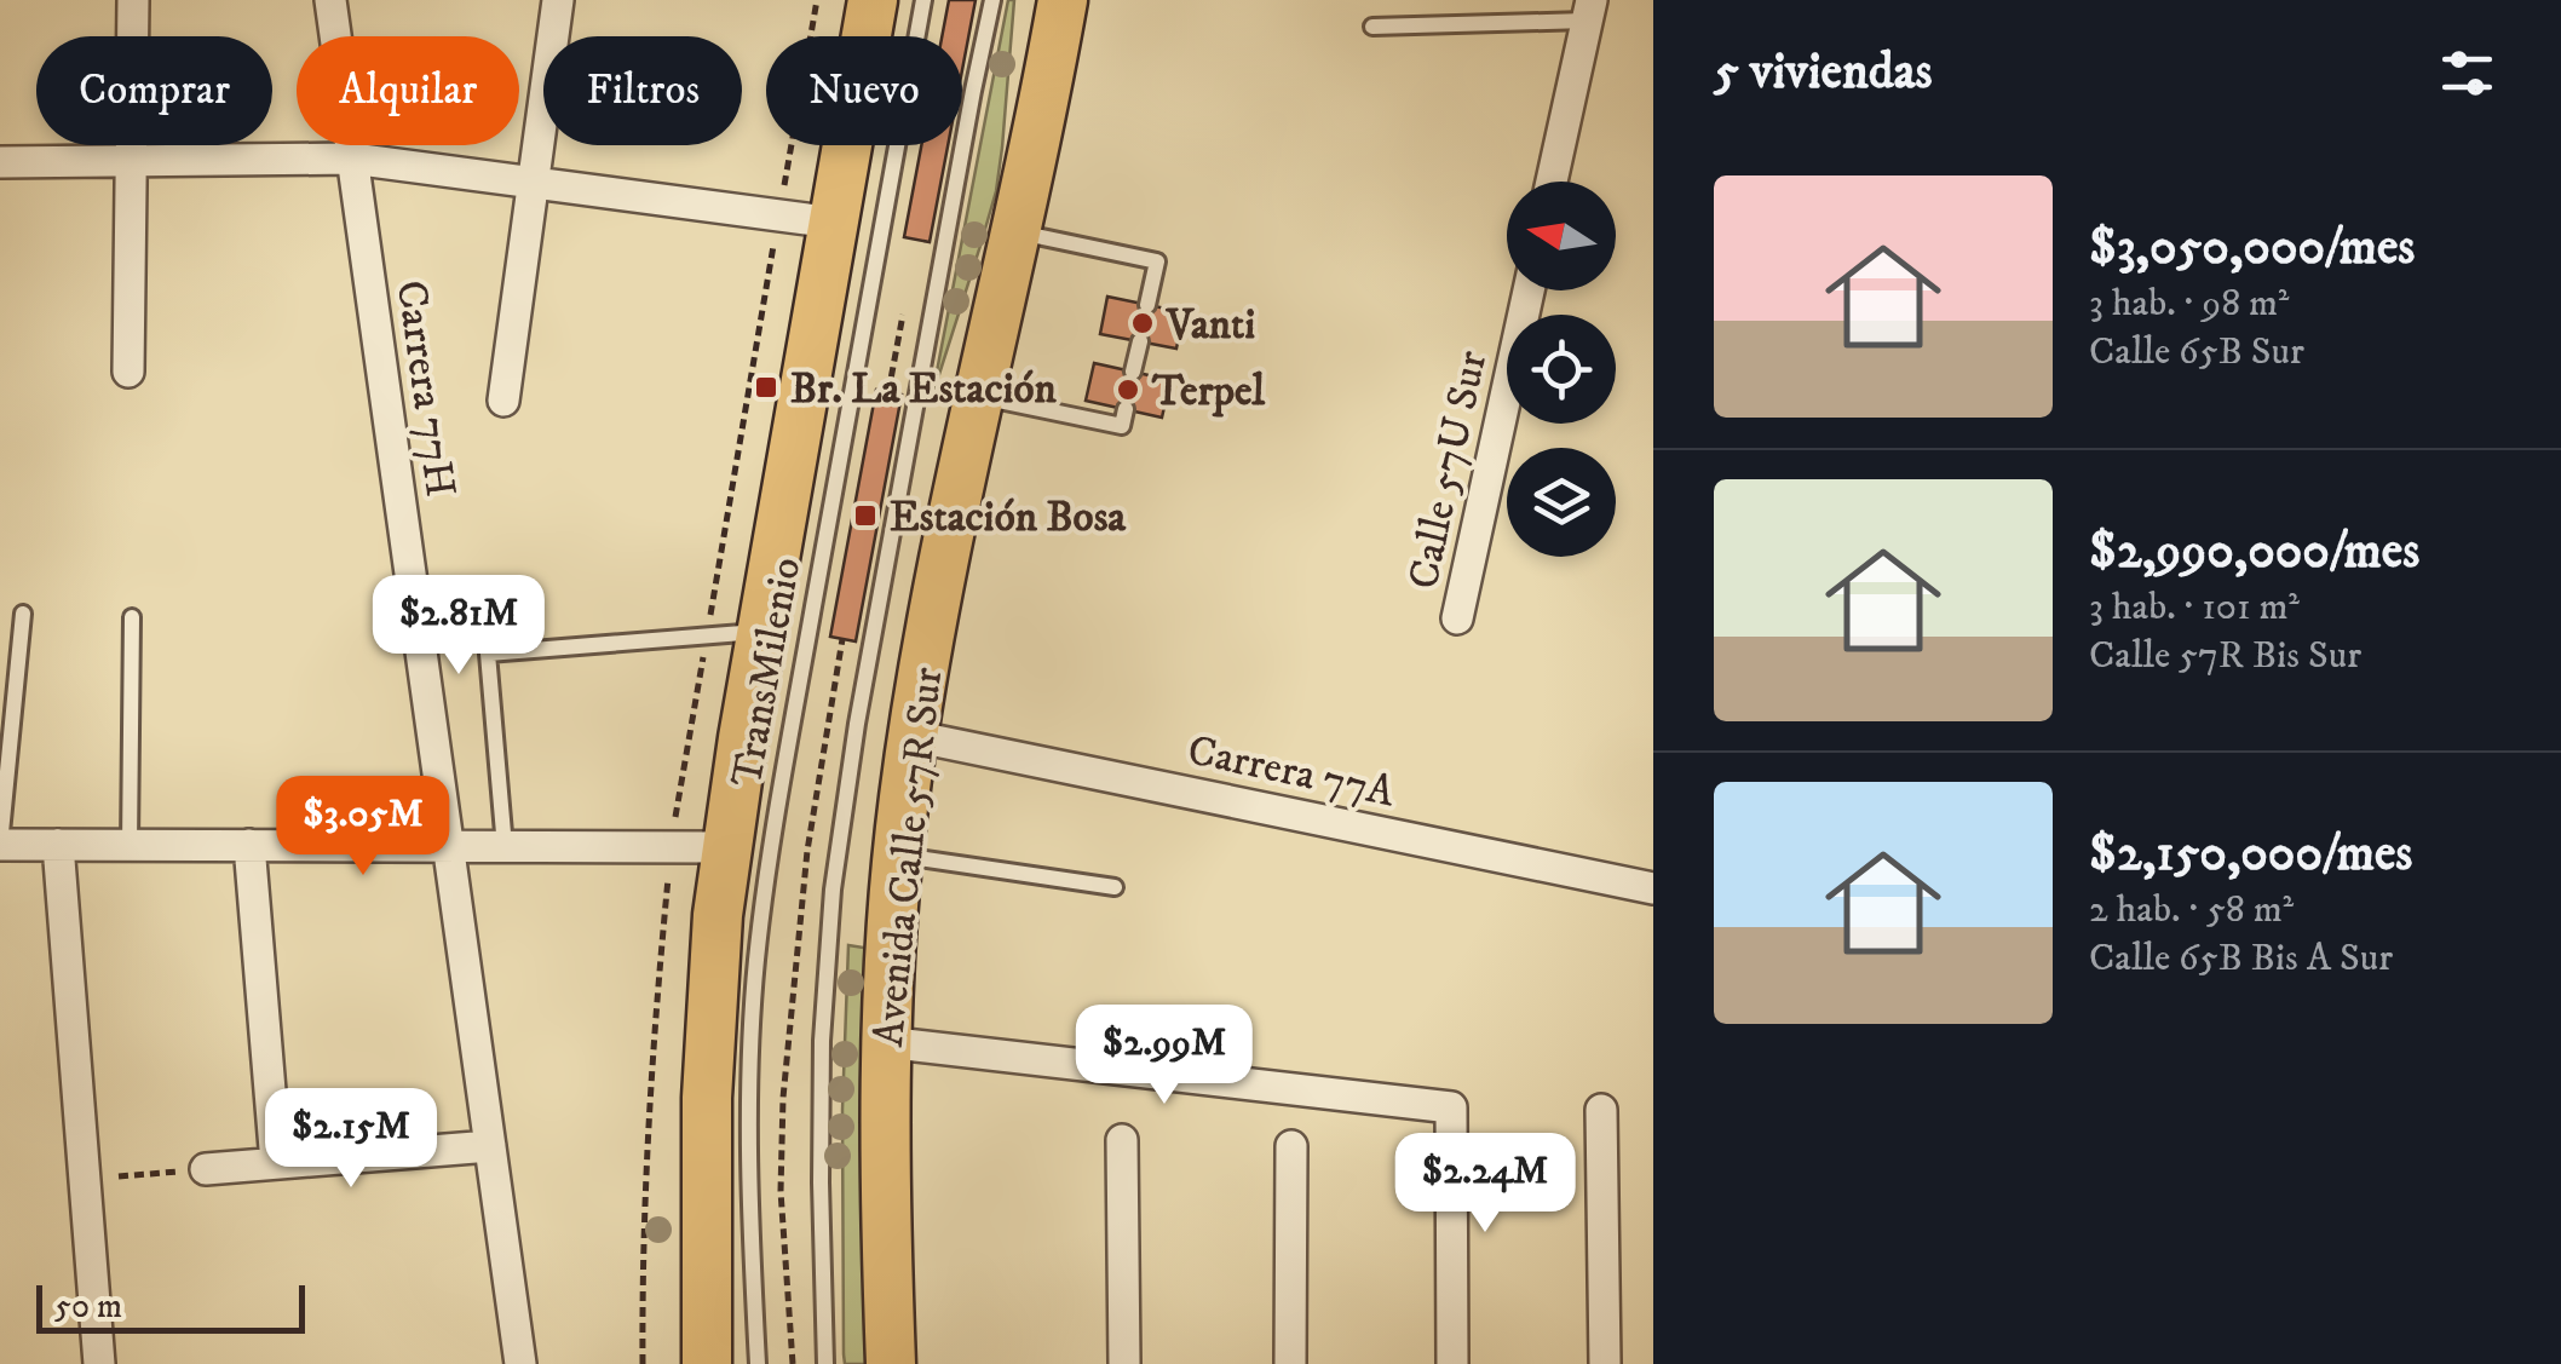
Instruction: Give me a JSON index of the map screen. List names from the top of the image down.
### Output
{
  "streets": {
    "highway": ["Avenida Calle 57R Sur"],
    "street": ["Carrera 77H", "Calle 57U Sur", "Carrera 77A"],
    "lane": ["TransMilenio"]
  },
  "crossings": [
    ["Carrera 77A", "Avenida Calle 57R Sur"]
  ],
  "places": {
    "other": ["Vanti", "Terpel"],
    "transit": ["Br. La Estación", "Estación Bosa"]
  },
  "scale_bar": "50 m",
  "north": "left",
  "page": {
    "heading": "5 viviendas",
    "chip": [
      "Comprar",
      "Alquilar",
      "Filtros",
      "Nuevo"
    ],
    "list": [
      {
        "name": "$3,050,000/mes",
        "note": "3 hab. · 98 m² · Calle 65B Sur"
      },
      {
        "name": "$2,990,000/mes",
        "note": "3 hab. · 101 m² · Calle 57R Bis Sur"
      },
      {
        "name": "$2,150,000/mes",
        "note": "2 hab. · 58 m² · Calle 65B Bis A Sur"
      }
    ],
    "price": [
      "$2.81M",
      "$3.05M",
      "$2.99M",
      "$2.15M",
      "$2.24M"
    ],
    "scale": "50 m"
  }
}
